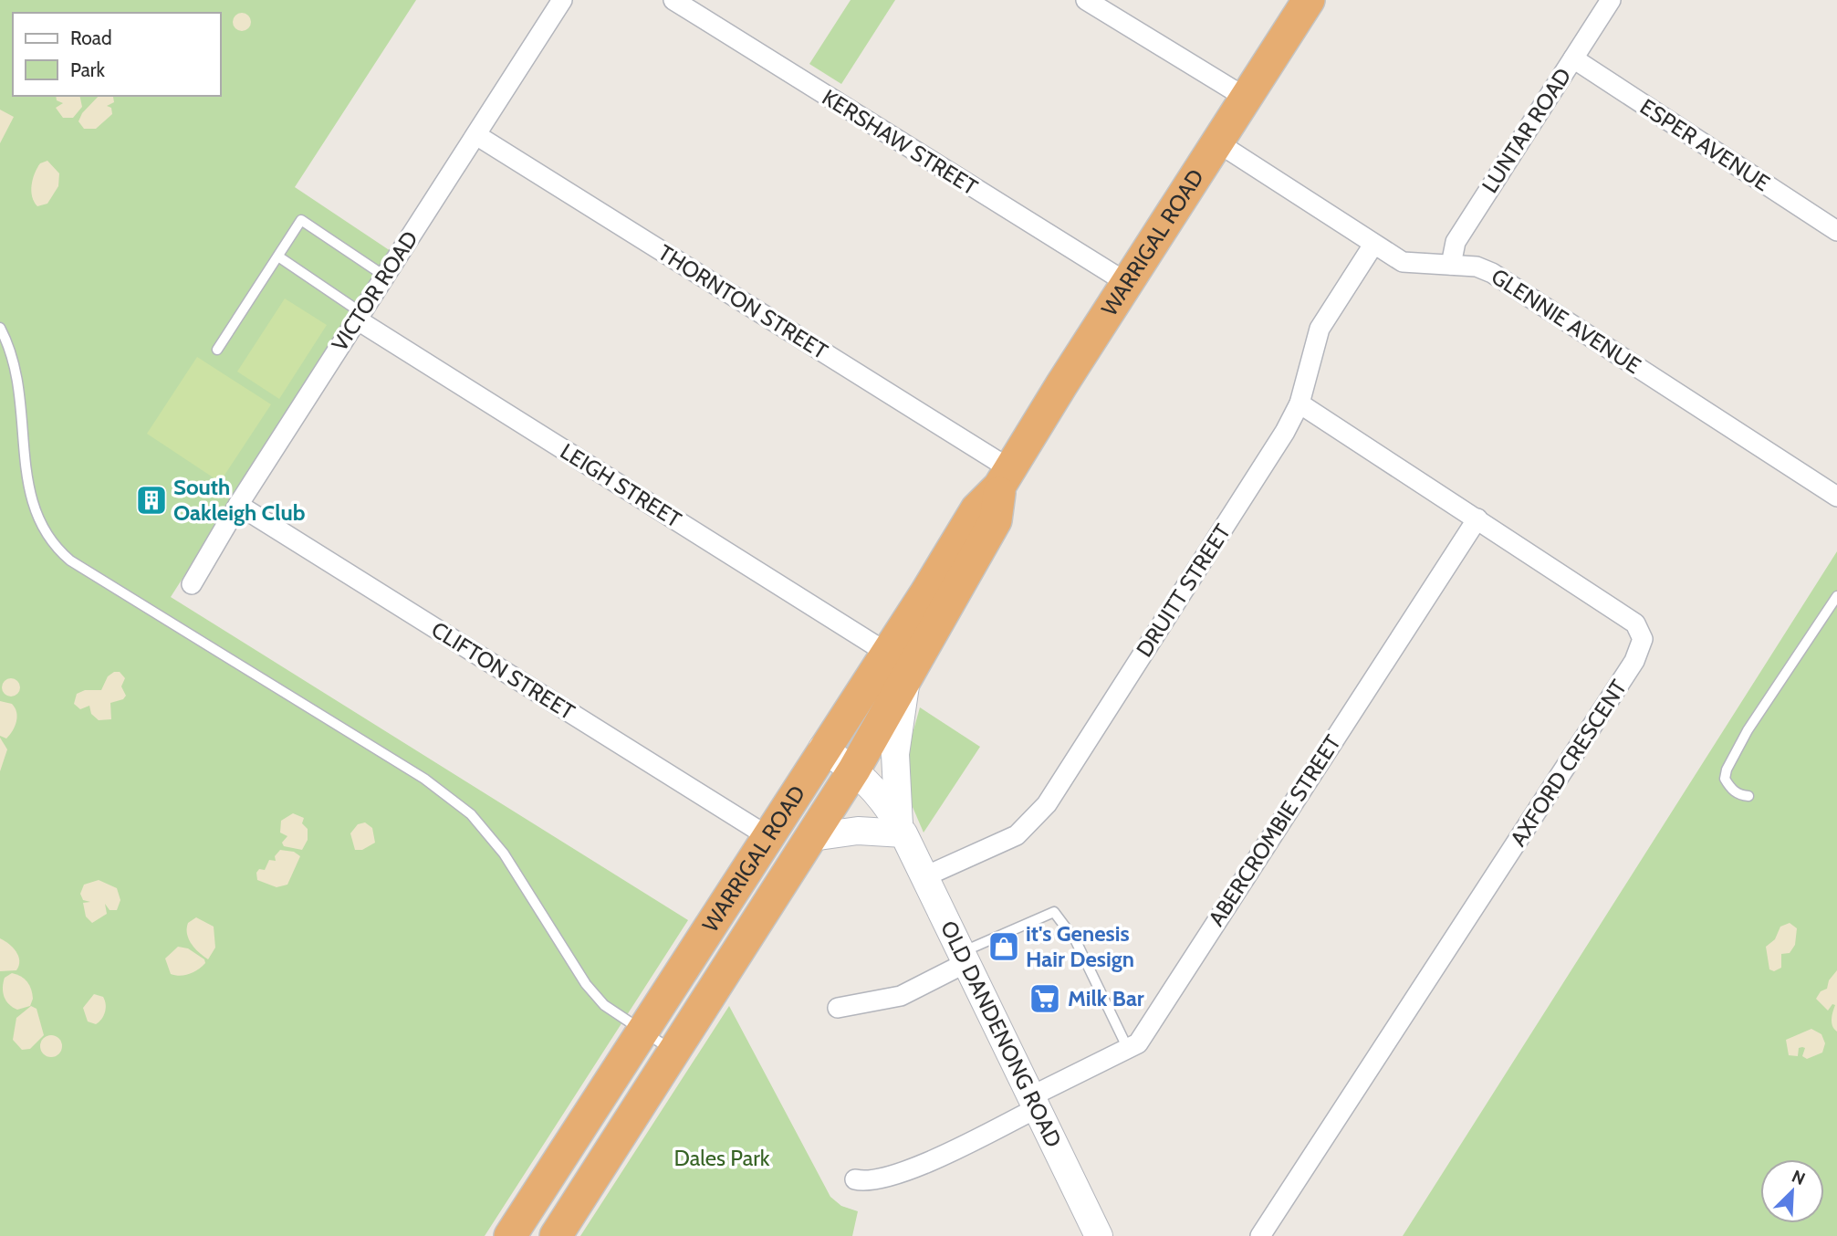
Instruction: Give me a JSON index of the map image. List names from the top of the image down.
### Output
{
  "streets": {
    "highway": ["WARRIGAL ROAD"],
    "main road": ["OLD DANDENONG ROAD"],
    "street": [
      "LUNTAR ROAD",
      "KERSHAW STREET",
      "ESPER AVENUE",
      "VICTOR ROAD",
      "THORNTON STREET",
      "GLENNIE AVENUE",
      "LEIGH STREET",
      "DRUITT STREET",
      "CLIFTON STREET",
      "AXFORD CRESCENT",
      "ABERCROMBIE STREET"
    ]
  },
  "crossings": [
    ["LUNTAR ROAD", "ESPER AVENUE"],
    ["LUNTAR ROAD", "GLENNIE AVENUE"],
    ["KERSHAW STREET", "WARRIGAL ROAD"],
    ["WARRIGAL ROAD", "THORNTON STREET"],
    ["WARRIGAL ROAD", "GLENNIE AVENUE"],
    ["WARRIGAL ROAD", "LEIGH STREET"],
    ["WARRIGAL ROAD", "CLIFTON STREET"],
    ["WARRIGAL ROAD", "OLD DANDENONG ROAD"],
    ["VICTOR ROAD", "THORNTON STREET"],
    ["VICTOR ROAD", "LEIGH STREET"],
    ["VICTOR ROAD", "CLIFTON STREET"],
    ["GLENNIE AVENUE", "DRUITT STREET"],
    ["DRUITT STREET", "AXFORD CRESCENT"],
    ["DRUITT STREET", "OLD DANDENONG ROAD"],
    ["AXFORD CRESCENT", "ABERCROMBIE STREET"],
    ["ABERCROMBIE STREET", "OLD DANDENONG ROAD"]
  ],
  "parks": ["Dales Park"],
  "places": {
    "building": ["South Oakleigh Club"],
    "shop": ["it's Genesis Hair Design"],
    "supermarket": ["Milk Bar"]
  },
  "legend": ["Road", "Park"],
  "north": "top right"
}
